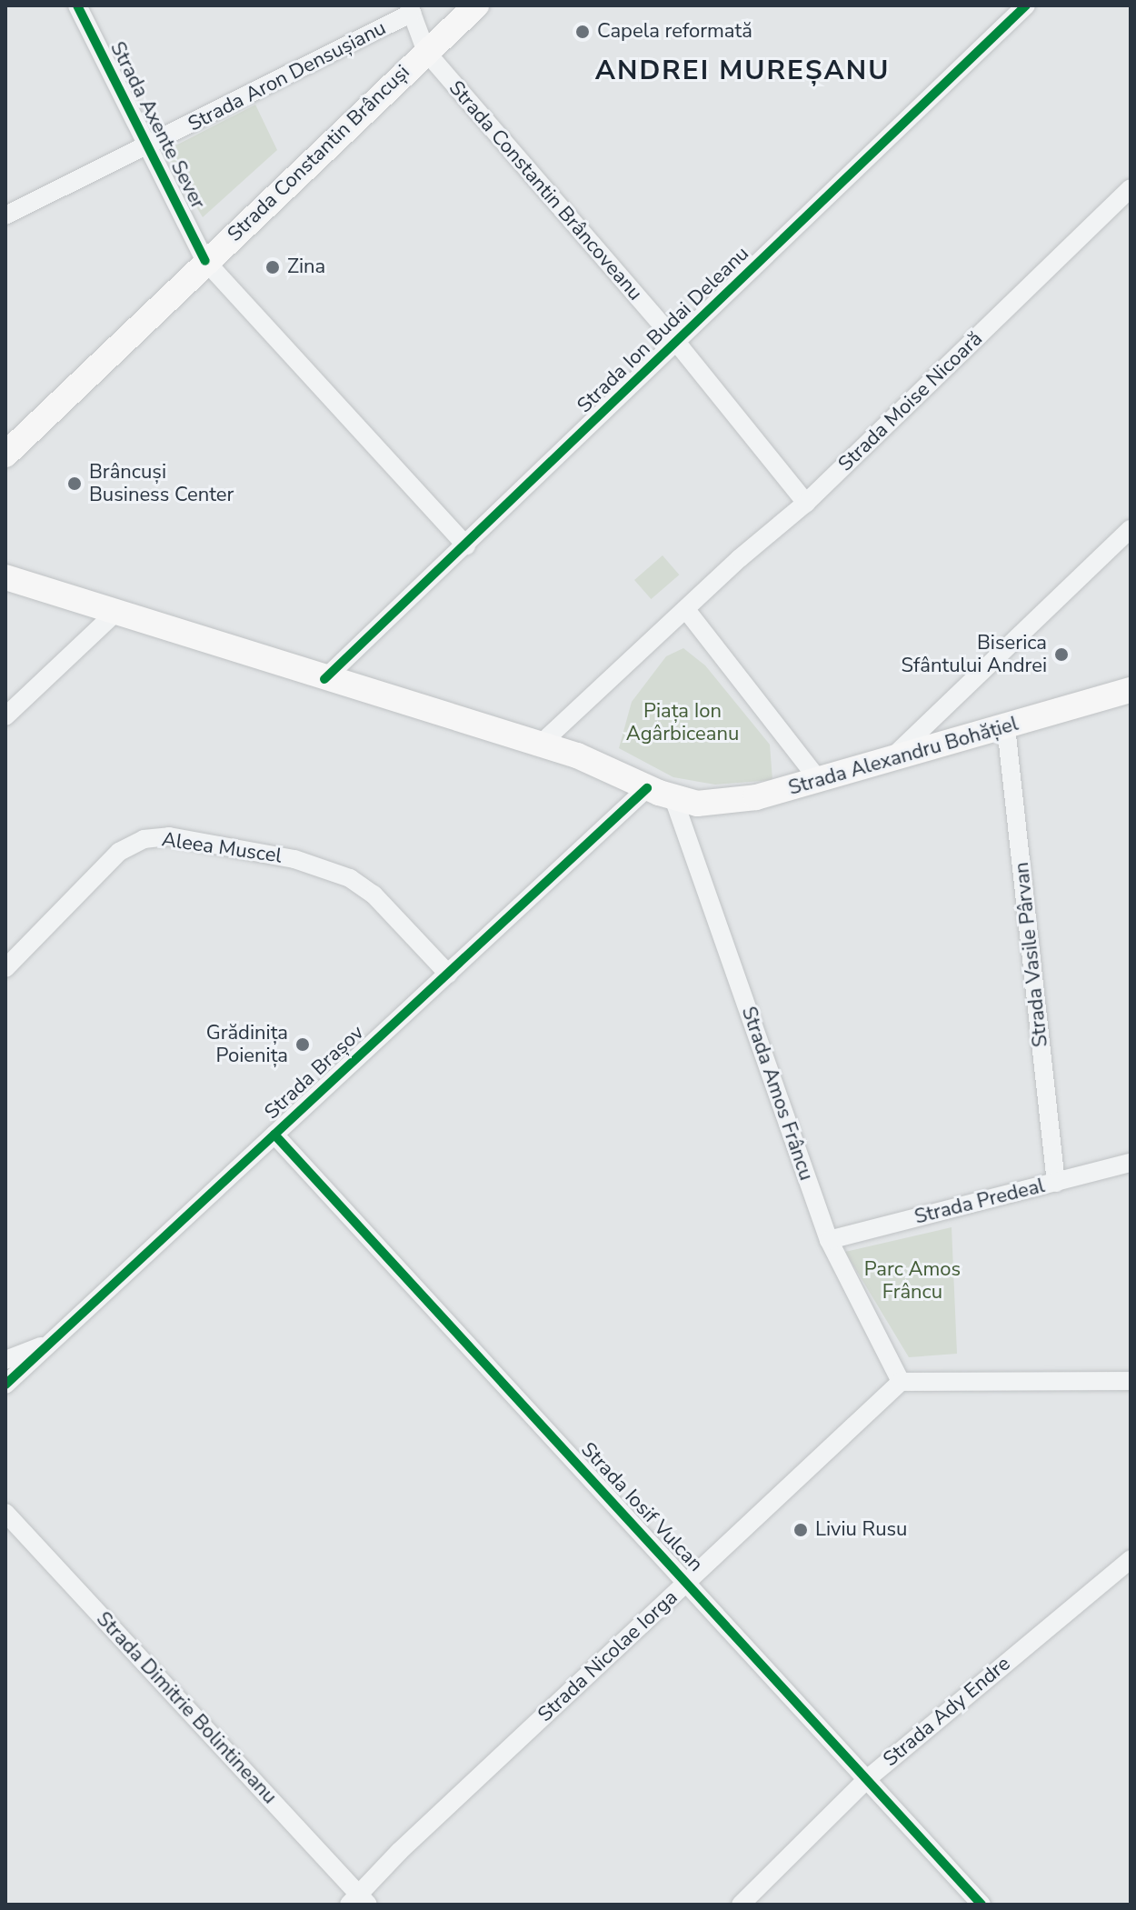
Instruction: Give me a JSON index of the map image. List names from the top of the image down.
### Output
{
  "streets": {
    "main road": ["Strada Constantin Brâncuși", "Strada Alexandru Bohățiel"],
    "street": [
      "Strada Aron Densușianu",
      "Strada Axente Sever",
      "Strada Constantin Brâncoveanu",
      "Strada Ion Budai Deleanu",
      "Strada Moise Nicoară",
      "Aleea Muscel",
      "Strada Vasile Pârvan",
      "Strada Brașov",
      "Strada Amos Frâncu",
      "Strada Predeal",
      "Strada Iosif Vulcan",
      "Strada Nicolae Iorga",
      "Strada Dimitrie Bolintineanu",
      "Strada Ady Endre"
    ]
  },
  "crossings": [
    ["Strada Aron Densușianu", "Strada Axente Sever"],
    ["Strada Aron Densușianu", "Strada Constantin Brâncoveanu"],
    ["Strada Axente Sever", "Strada Constantin Brâncuși"],
    ["Strada Axente Sever", "Strada Ion Budai Deleanu"],
    ["Strada Constantin Brâncuși", "Strada Constantin Brâncoveanu"],
    ["Strada Constantin Brâncoveanu", "Strada Ion Budai Deleanu"],
    ["Strada Constantin Brâncoveanu", "Strada Moise Nicoară"],
    ["Strada Ion Budai Deleanu", "Strada Alexandru Bohățiel"],
    ["Strada Alexandru Bohățiel", "Strada Vasile Pârvan"],
    ["Strada Alexandru Bohățiel", "Strada Brașov"],
    ["Strada Alexandru Bohățiel", "Strada Amos Frâncu"],
    ["Aleea Muscel", "Strada Brașov"],
    ["Strada Vasile Pârvan", "Strada Predeal"],
    ["Strada Brașov", "Strada Iosif Vulcan"],
    ["Strada Amos Frâncu", "Strada Predeal"],
    ["Strada Amos Frâncu", "Strada Nicolae Iorga"],
    ["Strada Iosif Vulcan", "Strada Nicolae Iorga"],
    ["Strada Iosif Vulcan", "Strada Ady Endre"],
    ["Strada Nicolae Iorga", "Strada Dimitrie Bolintineanu"]
  ],
  "districts": ["ANDREI MUREȘANU"],
  "parks": ["Piața Ion Agârbiceanu", "Parc Amos Frâncu"],
  "places": [
    "Capela reformată",
    "Zina",
    "Brâncuși Business Center",
    "Biserica Sfântului Andrei",
    "Grădinița Poienița",
    "Liviu Rusu"
  ]
}
